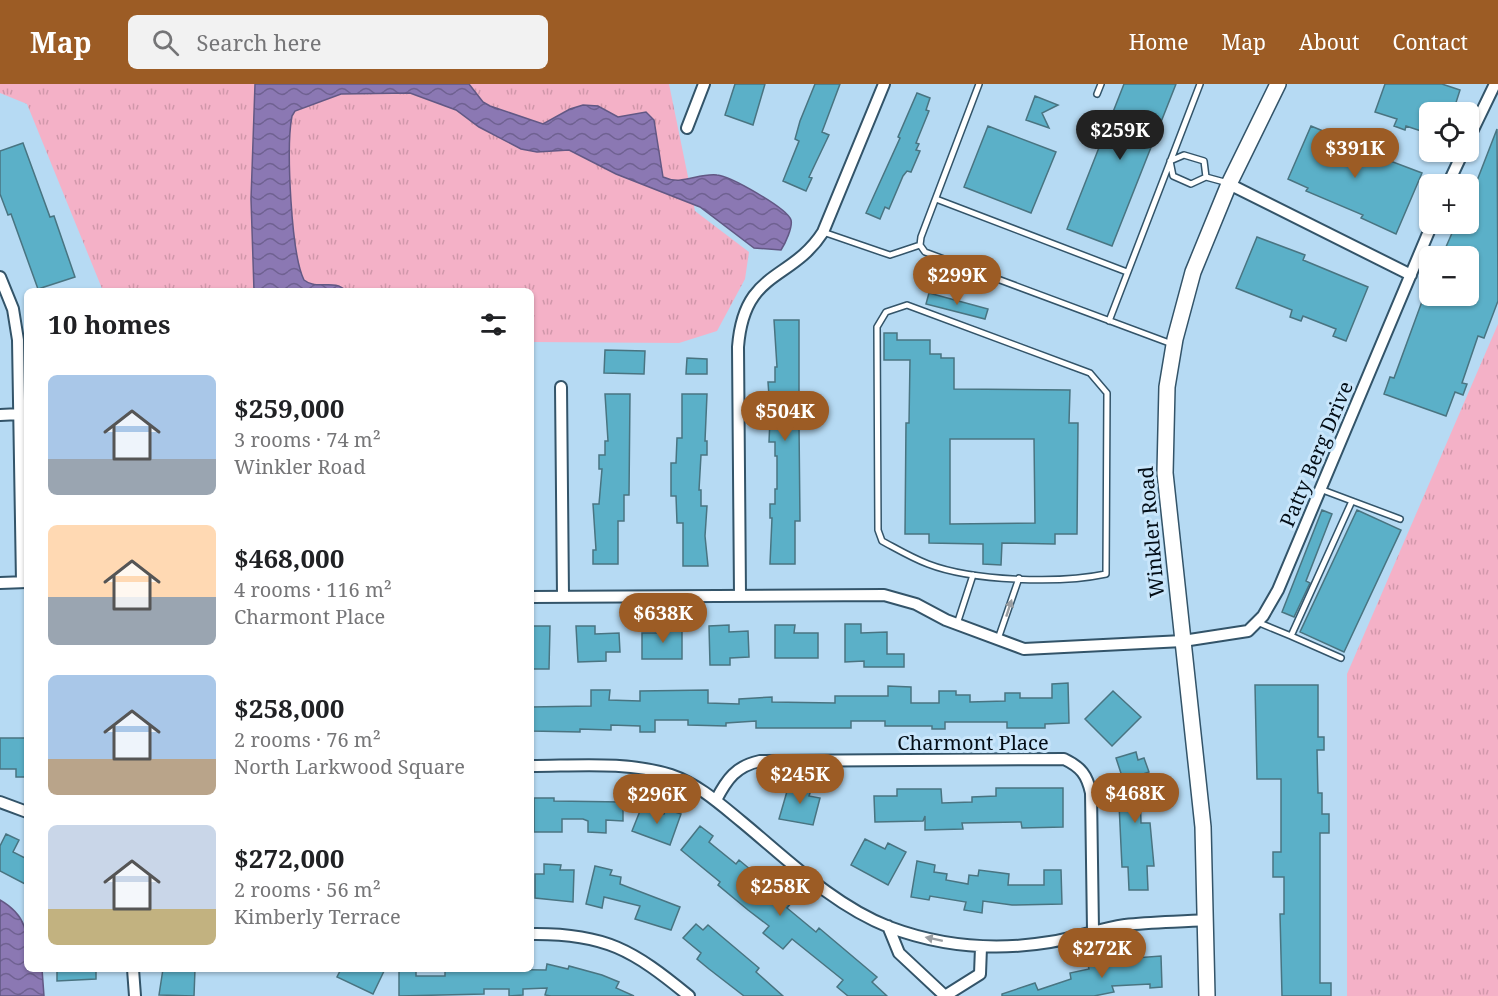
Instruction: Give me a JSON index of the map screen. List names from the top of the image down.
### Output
{
  "streets": {
    "street": ["Patty Berg Drive", "Winkler Road", "Charmont Place"]
  },
  "page": {
    "header": "Map",
    "search": "Search here",
    "nav": [
      "Home",
      "Map",
      "About",
      "Contact"
    ],
    "map_buttons": ["+", "−"],
    "price": [
      "$259K",
      "$391K",
      "$299K",
      "$504K",
      "$638K",
      "$245K",
      "$468K",
      "$296K",
      "$258K",
      "$272K"
    ],
    "heading": "10 homes",
    "list": [
      {
        "name": "$259,000",
        "note": "3 rooms · 74 m² · Winkler Road"
      },
      {
        "name": "$468,000",
        "note": "4 rooms · 116 m² · Charmont Place"
      },
      {
        "name": "$258,000",
        "note": "2 rooms · 76 m² · North Larkwood Square"
      },
      {
        "name": "$272,000",
        "note": "2 rooms · 56 m² · Kimberly Terrace"
      }
    ]
  }
}
